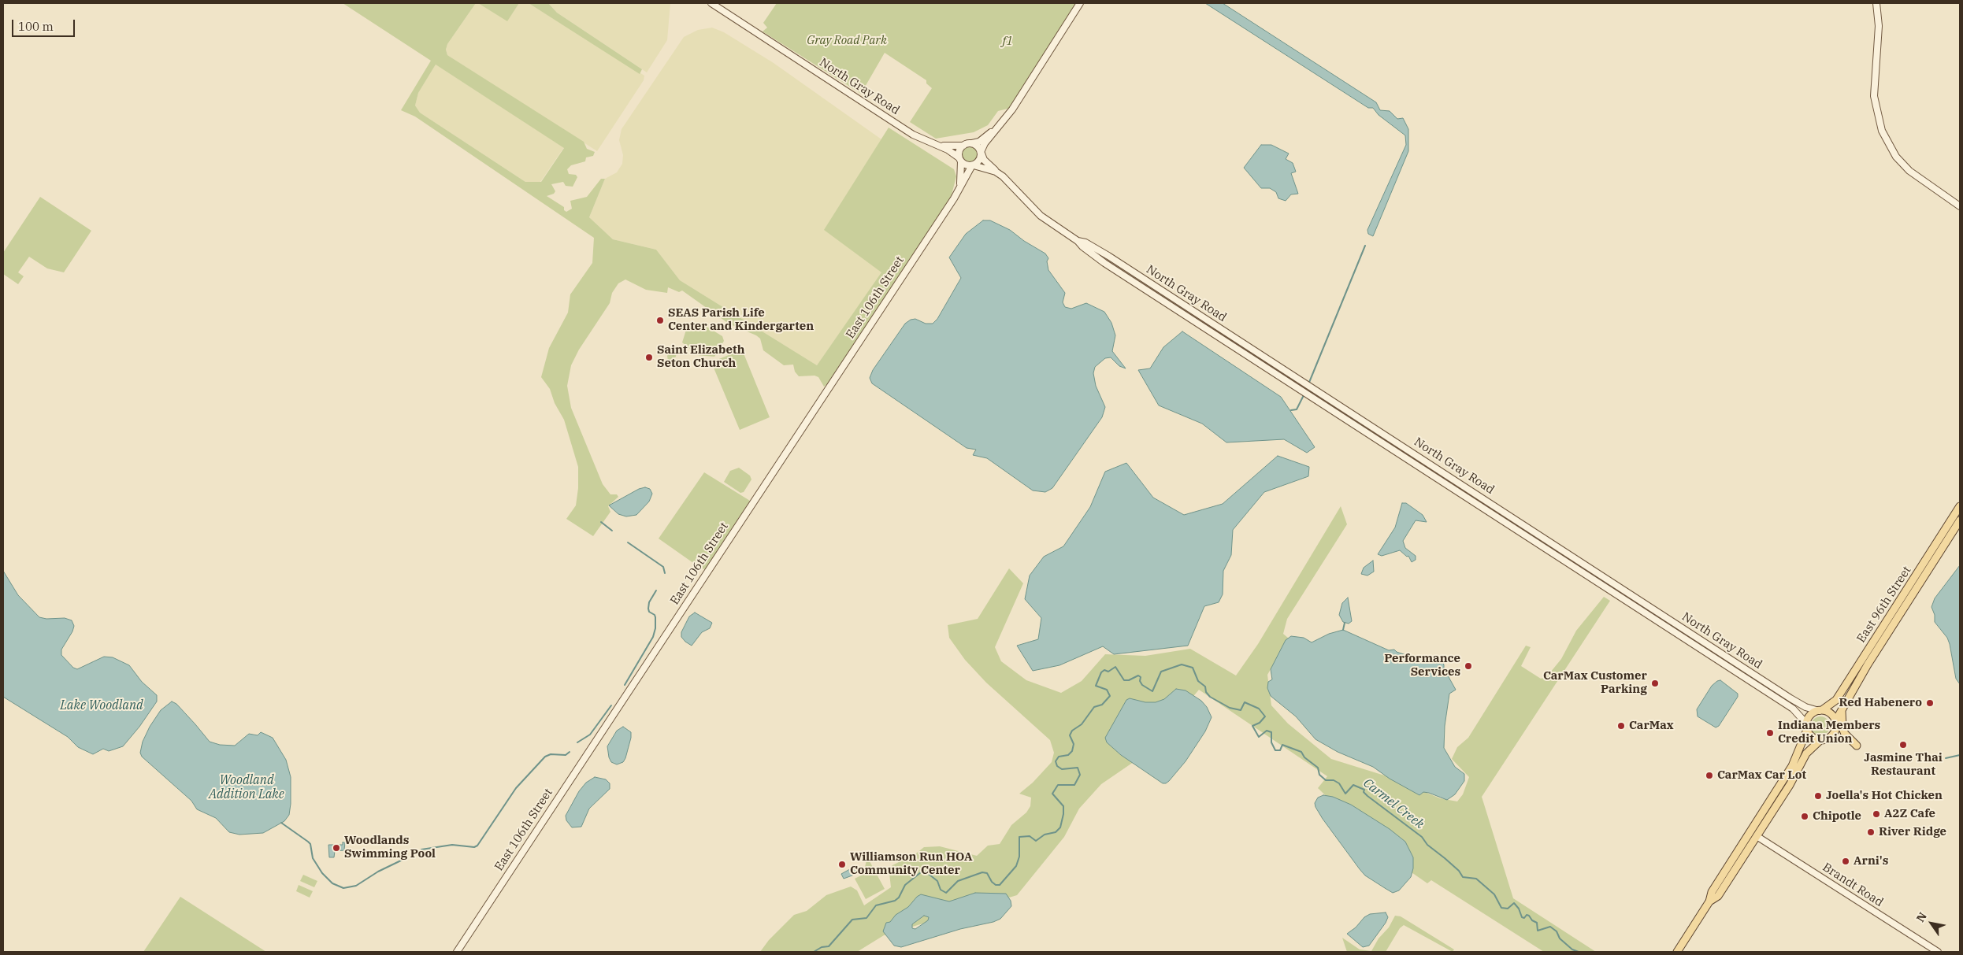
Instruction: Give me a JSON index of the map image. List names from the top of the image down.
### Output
{
  "streets": {
    "main road": ["East 96th Street"],
    "street": ["North Gray Road", "East 106th Street", "Brandt Road"]
  },
  "crossings": [
    ["North Gray Road", "East 106th Street"],
    ["North Gray Road", "East 96th Street"]
  ],
  "water": ["Lake Woodland", "Woodland Addition Lake", "Carmel Creek"],
  "parks": ["Gray Road Park", "f1"],
  "places": [
    "SEAS Parish Life Center and Kindergarten",
    "Saint Elizabeth Seton Church",
    "Performance Services",
    "CarMax Customer Parking",
    "Red Habenero",
    "CarMax",
    "Indiana Members Credit Union",
    "Jasmine Thai Restaurant",
    "CarMax Car Lot",
    "Joella's Hot Chicken",
    "A2Z Cafe",
    "Chipotle",
    "River Ridge",
    "Woodlands Swimming Pool",
    "Arni's",
    "Williamson Run HOA Community Center"
  ],
  "scale_bar": "100 m",
  "north": "top left"
}
